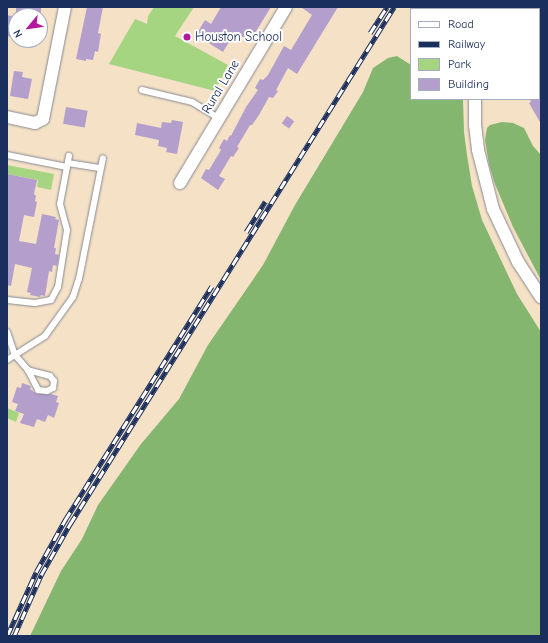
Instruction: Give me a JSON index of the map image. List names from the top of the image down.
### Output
{
  "streets": {
    "street": ["Rural Lane"]
  },
  "places": ["Houston School"],
  "legend": [
    "Road",
    "Railway",
    "Park",
    "Building"
  ],
  "north": "bottom left"
}
